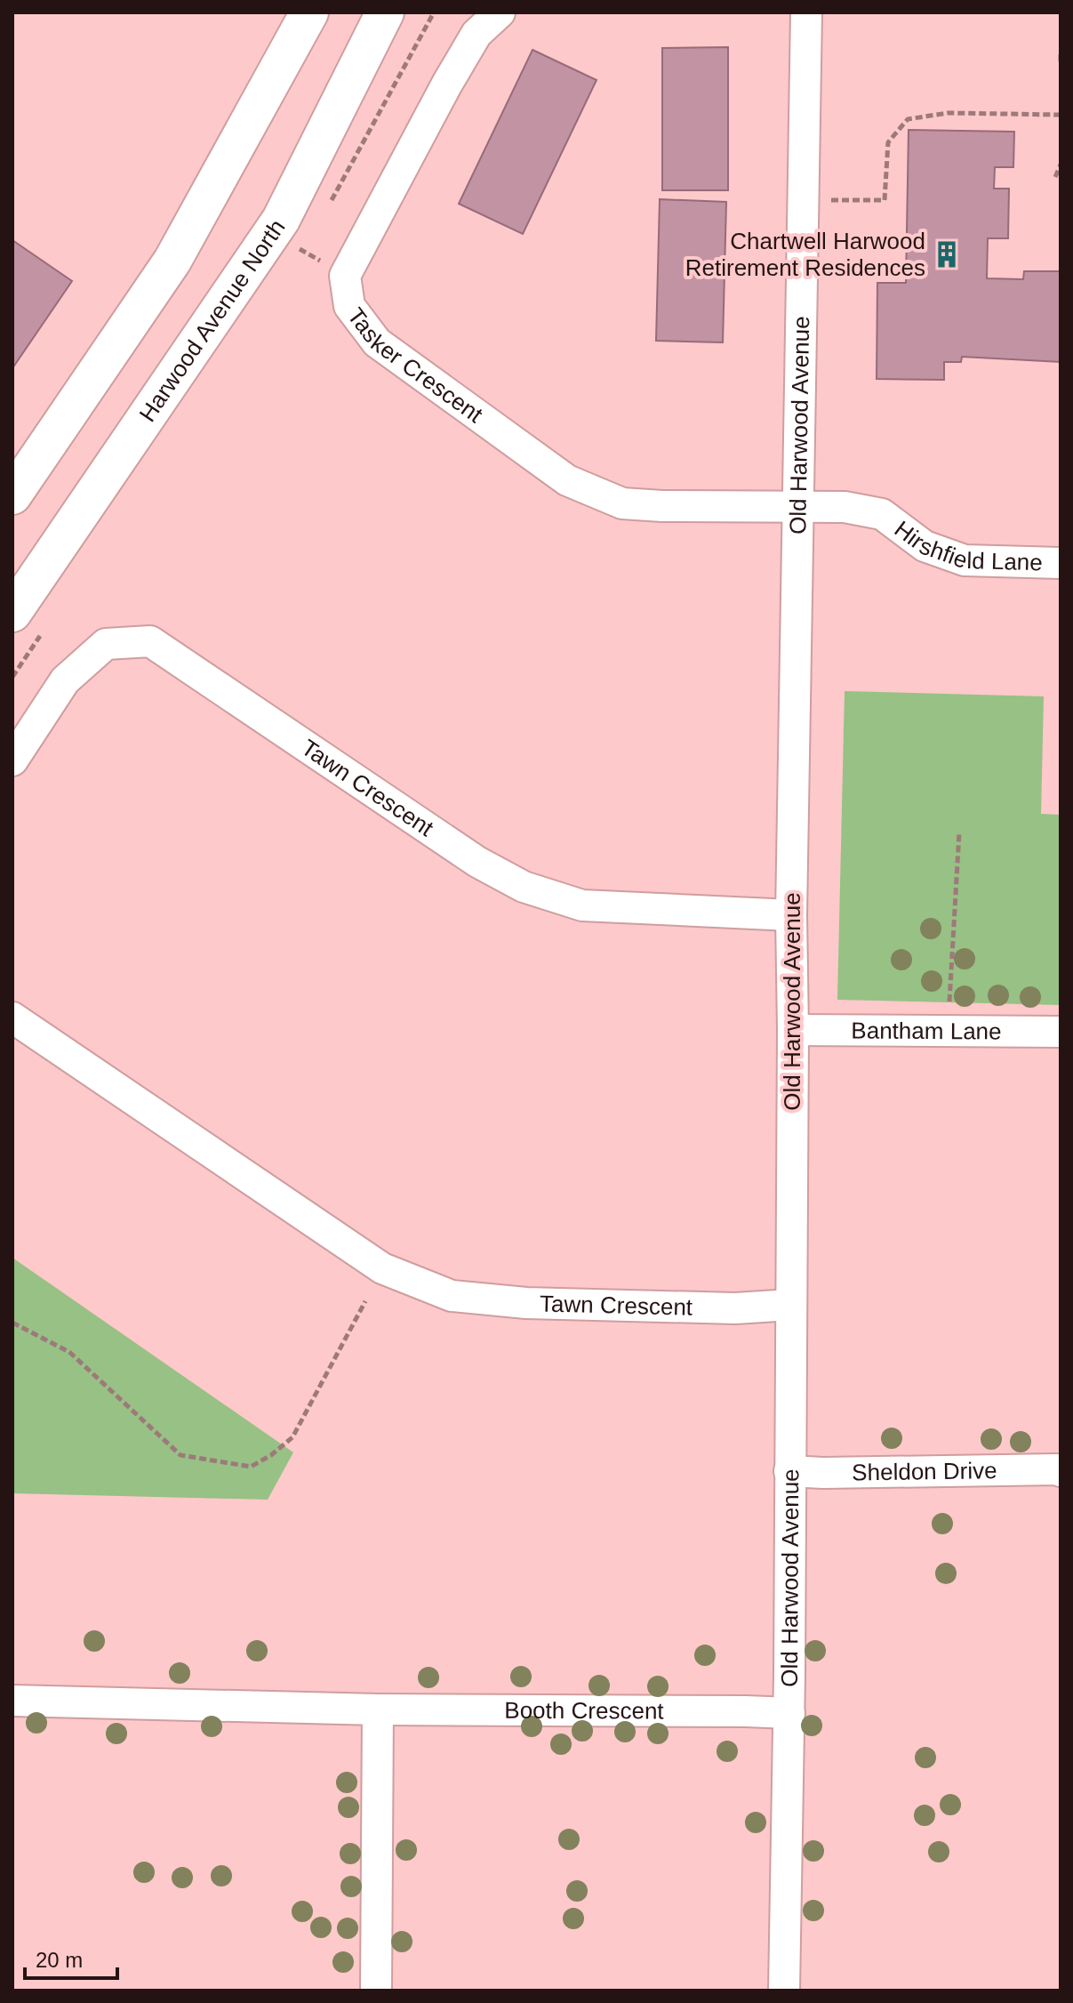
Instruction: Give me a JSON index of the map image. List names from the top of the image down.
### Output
{
  "streets": {
    "main road": ["Harwood Avenue North"],
    "street": [
      "Tasker Crescent",
      "Old Harwood Avenue",
      "Hirshfield Lane",
      "Tawn Crescent",
      "Bantham Lane",
      "Sheldon Drive",
      "Booth Crescent"
    ]
  },
  "crossings": [
    ["Tasker Crescent", "Old Harwood Avenue"],
    ["Tasker Crescent", "Hirshfield Lane"],
    ["Old Harwood Avenue", "Hirshfield Lane"],
    ["Old Harwood Avenue", "Tawn Crescent"],
    ["Old Harwood Avenue", "Bantham Lane"],
    ["Old Harwood Avenue", "Sheldon Drive"],
    ["Old Harwood Avenue", "Booth Crescent"]
  ],
  "places": {
    "building": ["Chartwell Harwood Retirement Residences"]
  },
  "scale_bar": "20 m"
}
